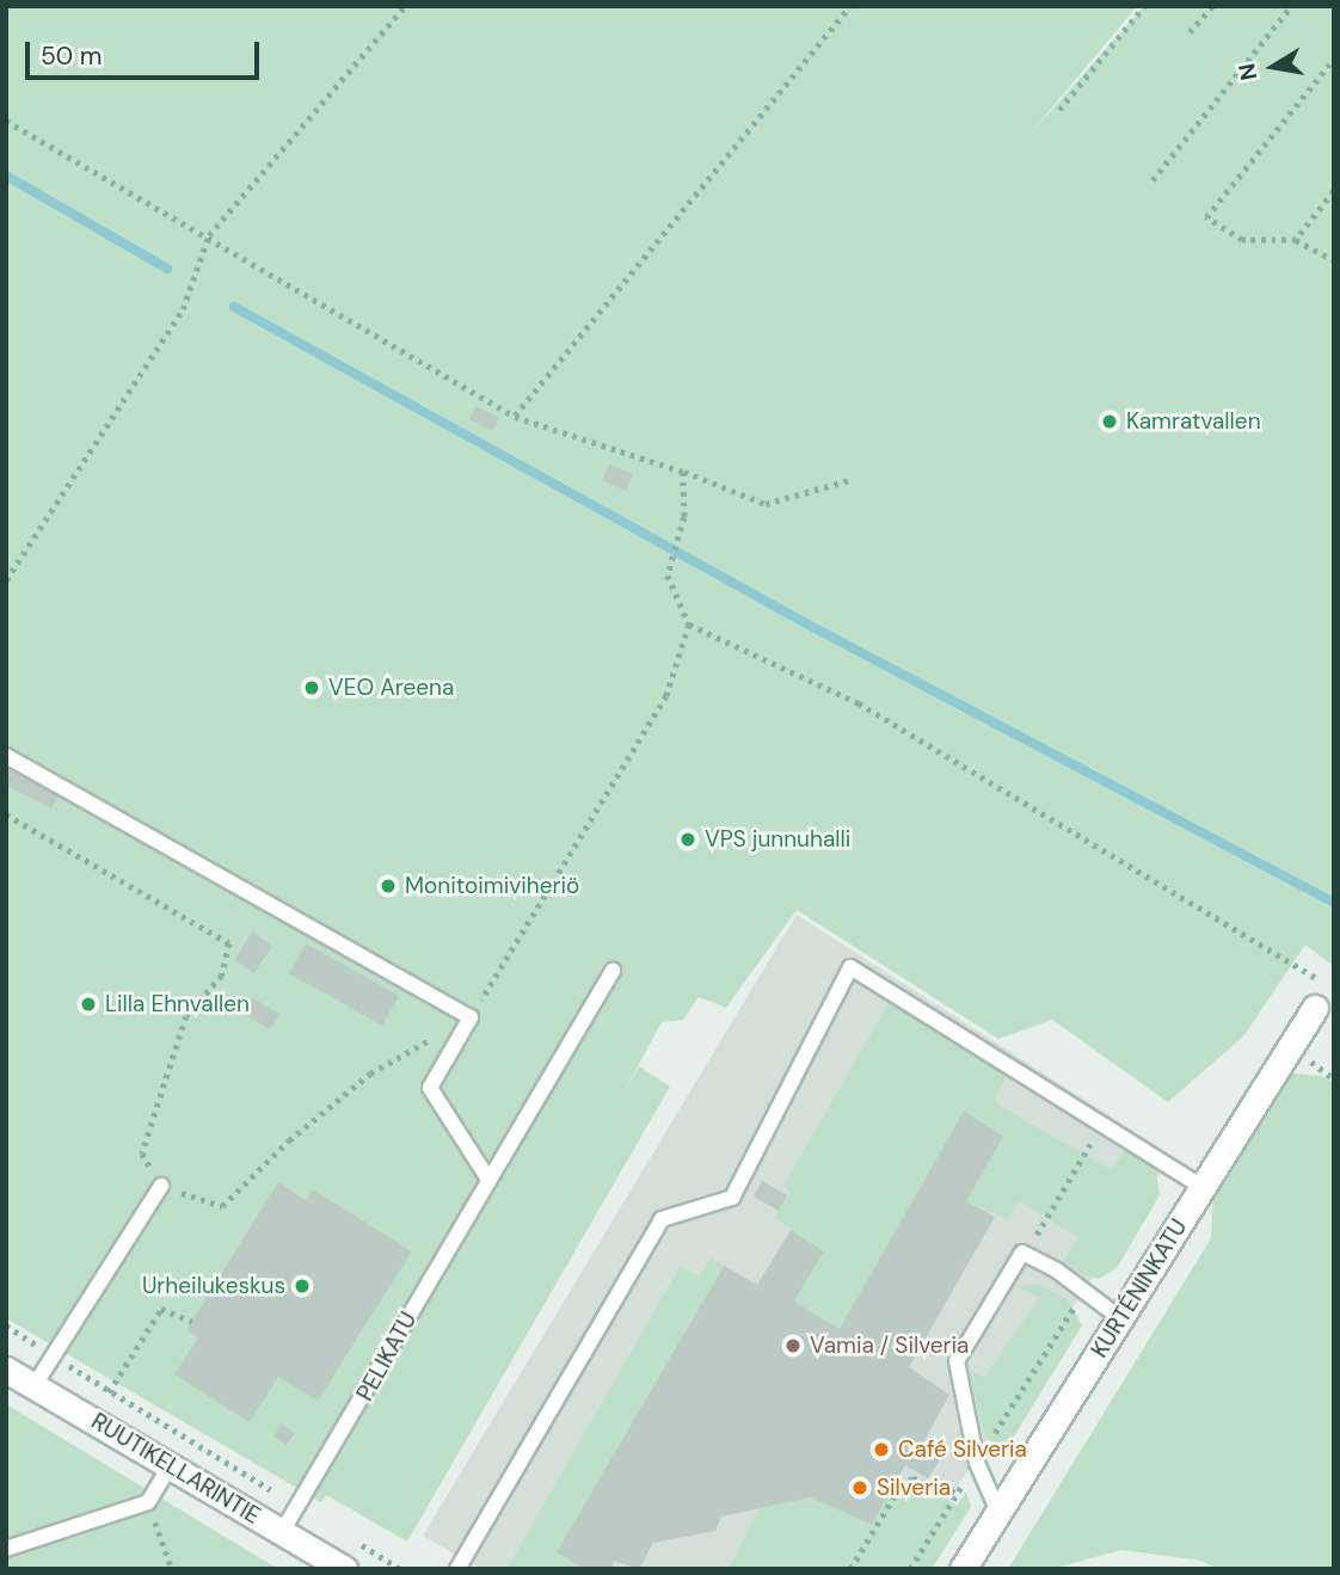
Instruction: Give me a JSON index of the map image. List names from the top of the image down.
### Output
{
  "streets": {
    "street": ["KURTÉNINKATU", "RUUTIKELLARINTIE"],
    "lane": ["PELIKATU"]
  },
  "crossings": [
    ["PELIKATU", "RUUTIKELLARINTIE"]
  ],
  "places": [
    "Kamratvallen",
    "VEO Areena",
    "VPS junnuhalli",
    "Monitoimiviheriö",
    "Lilla Ehnvallen",
    "Urheilukeskus",
    "Vamia / Silveria",
    "Café Silveria",
    "Silveria"
  ],
  "scale_bar": "50 m",
  "north": "left"
}
